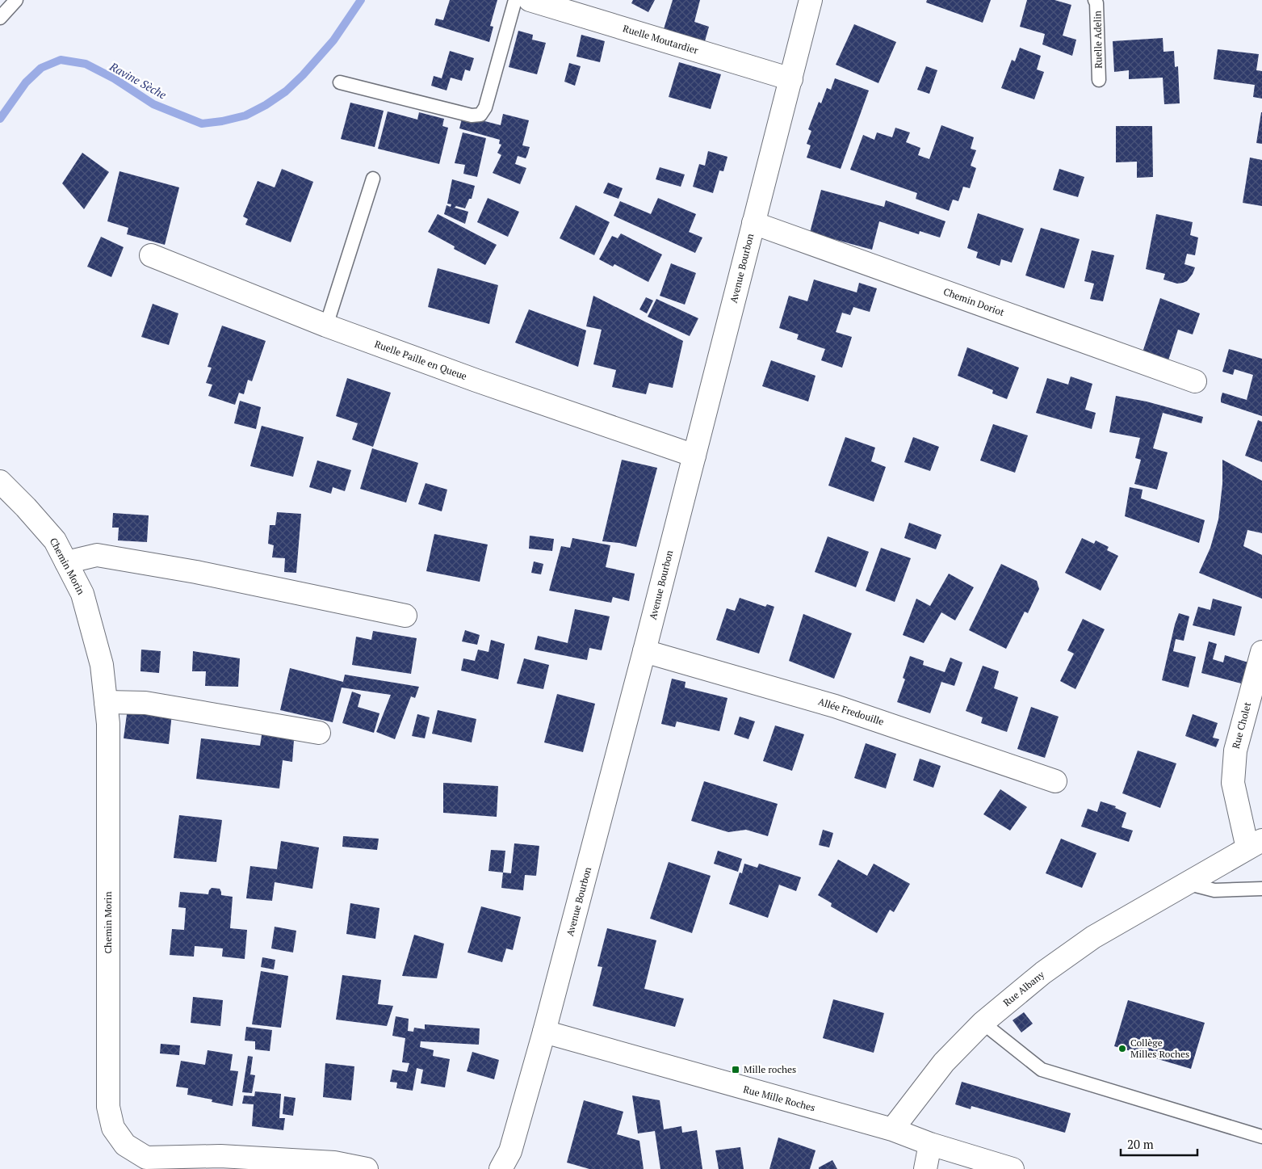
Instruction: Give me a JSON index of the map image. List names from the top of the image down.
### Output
{
  "streets": {
    "street": [
      "Ruelle Moutardier",
      "Avenue Bourbon",
      "Chemin Doriot",
      "Ruelle Paille en Queue",
      "Chemin Morin",
      "Allée Fredouille",
      "Rue Cholet",
      "Rue Albany",
      "Rue Mille Roches"
    ],
    "lane": ["Ruelle Adelin"]
  },
  "crossings": [
    ["Ruelle Moutardier", "Avenue Bourbon"],
    ["Avenue Bourbon", "Chemin Doriot"],
    ["Avenue Bourbon", "Ruelle Paille en Queue"],
    ["Avenue Bourbon", "Allée Fredouille"],
    ["Avenue Bourbon", "Rue Mille Roches"],
    ["Rue Cholet", "Rue Albany"],
    ["Rue Albany", "Rue Mille Roches"]
  ],
  "water": ["Ravine Sèche"],
  "places": {
    "other": ["Collège Milles Roches"],
    "transit": ["Mille roches"]
  },
  "scale_bar": "20 m"
}
